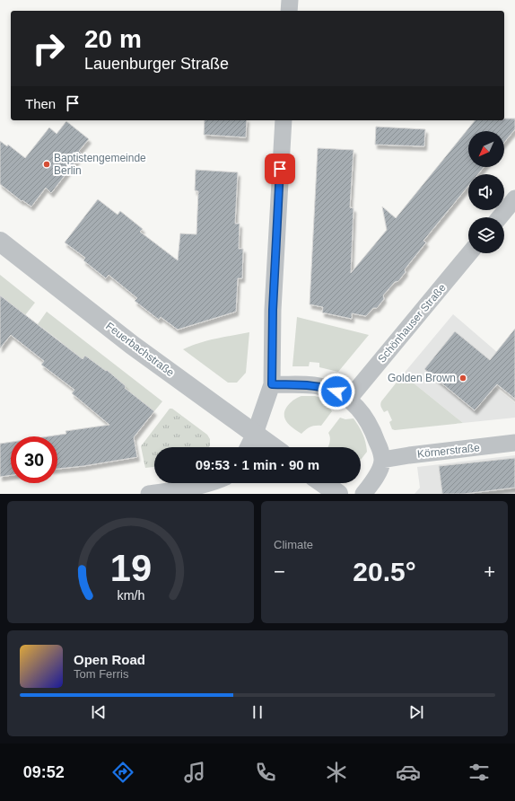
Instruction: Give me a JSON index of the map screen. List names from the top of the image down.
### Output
{
  "streets": {
    "street": ["Schönhauser Straße", "Feuerbachstraße", "Körnerstraße"]
  },
  "places": ["Baptistengemeinde Berlin", "Golden Brown"],
  "north": "bottom left",
  "page": {
    "turn": ["20 m", "Lauenburger Straße"],
    "then": "Then",
    "limit": "30",
    "trip": "09:53 · 1 min · 90 m",
    "tile": "Climate",
    "heat": ["−", "20.5°", "+"],
    "song": ["Open Road", "Tom Ferris"],
    "tabs": "09:52",
    "gauge": ["19", "km/h"]
  }
}
